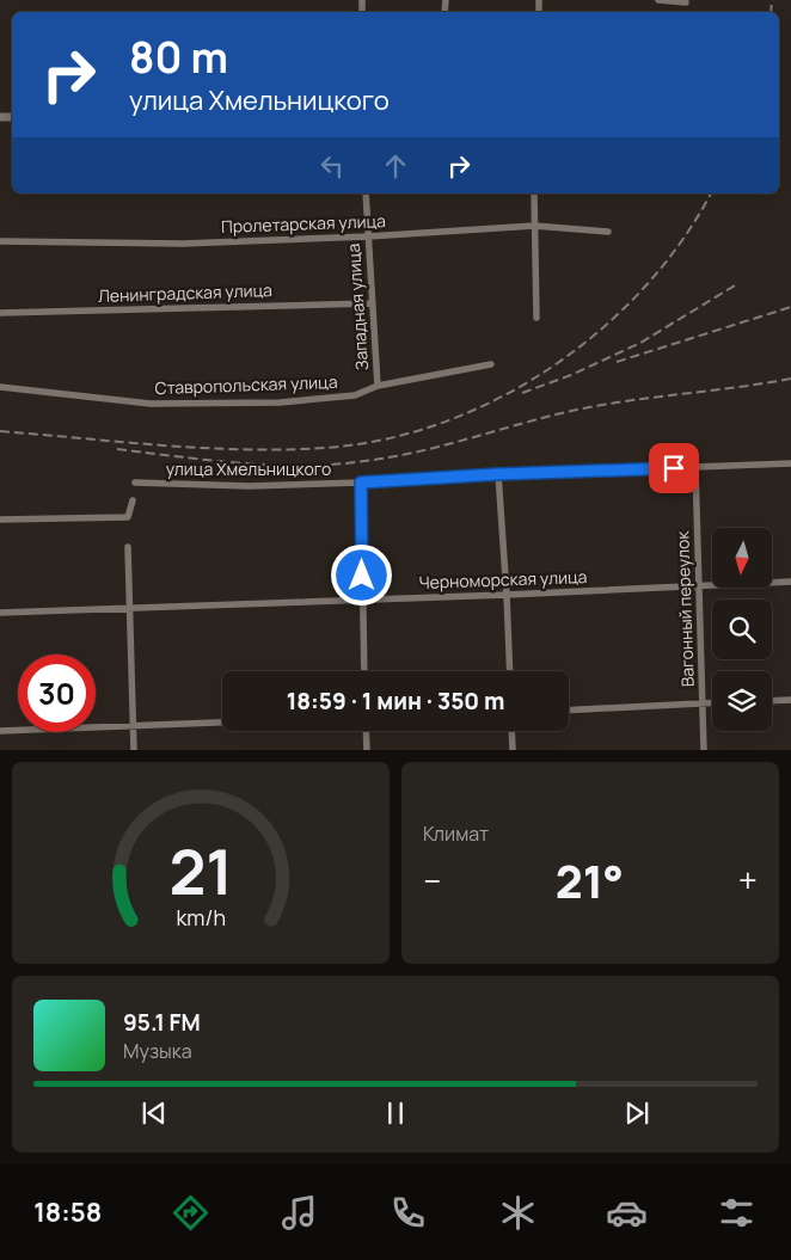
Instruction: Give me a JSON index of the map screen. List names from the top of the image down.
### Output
{
  "streets": {
    "street": [
      "Пролетарская улица",
      "Ленинградская улица",
      "Западная улица",
      "Ставропольская улица",
      "улица Хмельницкого",
      "Черноморская улица",
      "Вагонный переулок"
    ]
  },
  "crossings": [
    ["Пролетарская улица", "Западная улица"],
    ["Ленинградская улица", "Западная улица"],
    ["Западная улица", "Ставропольская улица"],
    ["улица Хмельницкого", "Вагонный переулок"],
    ["Черноморская улица", "Вагонный переулок"]
  ],
  "north": "bottom",
  "page": {
    "turn": ["80 m", "улица Хмельницкого"],
    "limit": "30",
    "trip": "18:59 · 1 мин · 350 m",
    "tile": "Климат",
    "heat": ["−", "21°", "+"],
    "song": ["95.1 FM", "Музыка"],
    "tabs": "18:58",
    "gauge": ["21", "km/h"]
  }
}
